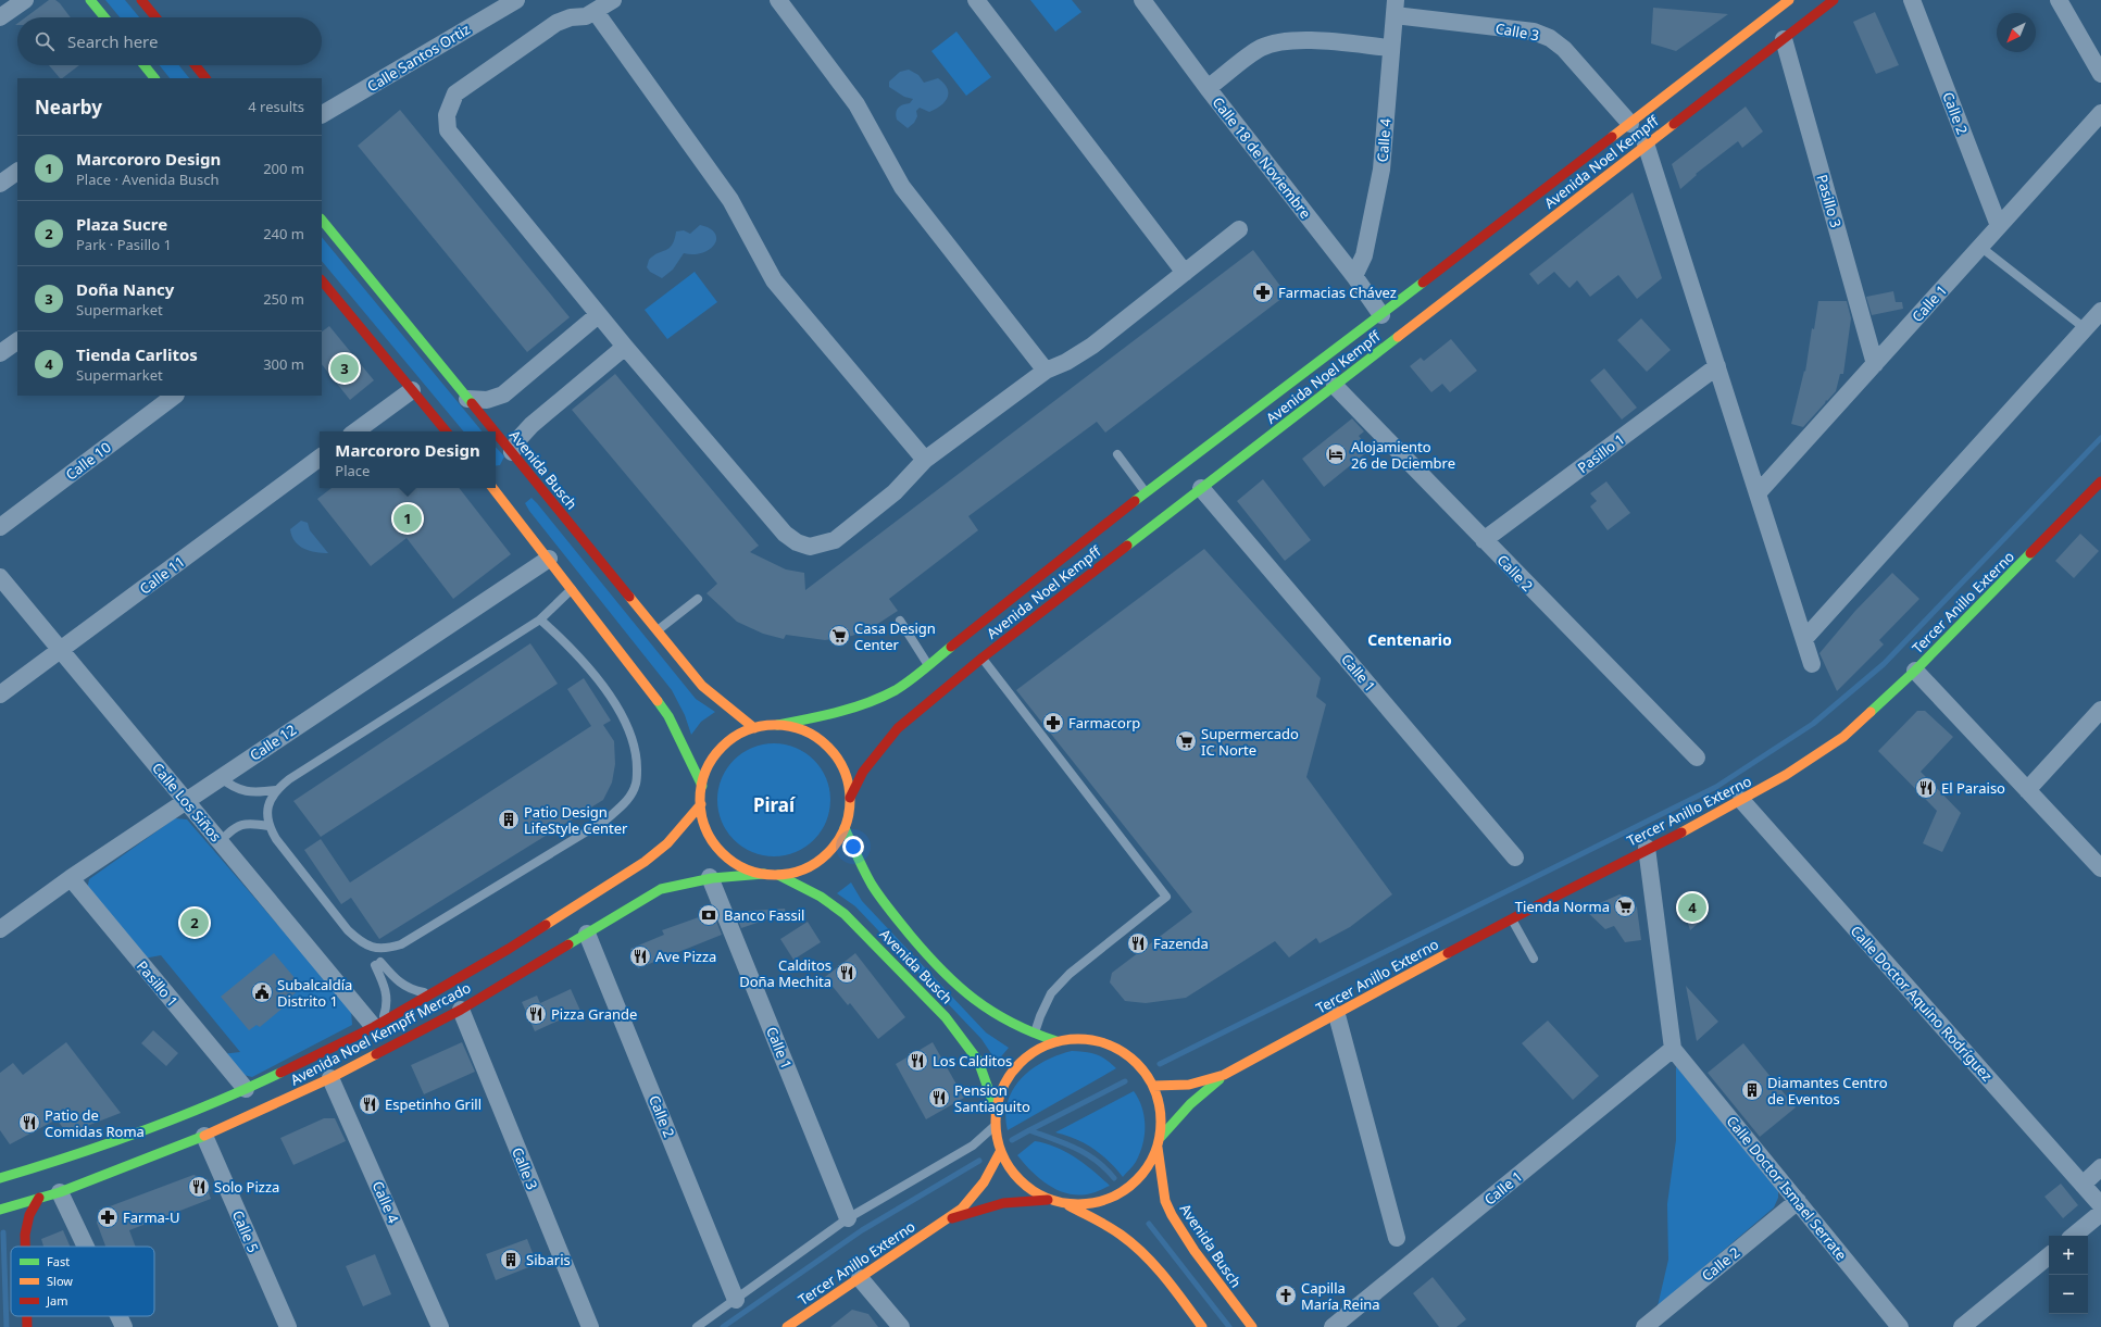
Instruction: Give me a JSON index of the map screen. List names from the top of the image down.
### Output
{
  "streets": {
    "main road": [
      "Avenida Noel Kempff",
      "Avenida Busch",
      "Tercer Anillo Externo",
      "Avenida Noel Kempff Mercado"
    ],
    "street": [
      "Calle 3",
      "Calle Santos Ortiz",
      "Calle 2",
      "Calle 4",
      "Calle 18 de Noviembre",
      "Pasillo 3",
      "Calle 1",
      "Pasillo 1",
      "Calle 10",
      "Calle 11",
      "Calle 12",
      "Calle Los Siños",
      "Calle Doctor Aquino Rodríguez",
      "Calle Doctor Ismael Serrate",
      "Calle 5"
    ]
  },
  "crossings": [
    ["Calle 3", "Calle 4"],
    ["Calle 3", "Avenida Noel Kempff"],
    ["Calle 3", "Avenida Noel Kempff Mercado"],
    ["Calle 2", "Avenida Noel Kempff"],
    ["Calle 2", "Calle 1"],
    ["Calle 2", "Pasillo 1"],
    ["Calle 2", "Avenida Noel Kempff Mercado"],
    ["Calle 2", "Calle Doctor Ismael Serrate"],
    ["Calle 4", "Calle 18 de Noviembre"],
    ["Calle 4", "Avenida Noel Kempff Mercado"],
    ["Calle 18 de Noviembre", "Avenida Noel Kempff"],
    ["Avenida Noel Kempff", "Pasillo 3"],
    ["Avenida Noel Kempff", "Calle 1"],
    ["Avenida Noel Kempff", "Avenida Busch"],
    ["Avenida Noel Kempff", "Avenida Noel Kempff Mercado"],
    ["Pasillo 3", "Calle 1"],
    ["Calle 1", "Avenida Noel Kempff Mercado"],
    ["Calle 1", "Calle Doctor Ismael Serrate"],
    ["Pasillo 1", "Calle 12"],
    ["Pasillo 1", "Avenida Noel Kempff Mercado"],
    ["Avenida Busch", "Avenida Noel Kempff Mercado"],
    ["Calle 11", "Calle Los Siños"],
    ["Tercer Anillo Externo", "Calle Doctor Aquino Rodríguez"],
    ["Calle 12", "Calle Los Siños"],
    ["Calle Los Siños", "Avenida Noel Kempff Mercado"],
    ["Avenida Noel Kempff Mercado", "Calle 5"]
  ],
  "districts": ["Centenario", "Piraí"],
  "places": {
    "pharmacy": ["Farmacias Chávez", "Farmacorp", "Farma-U"],
    "hotel": ["Alojamiento 26 de Dciembre"],
    "supermarket": ["Casa Design Center", "Supermercado IC Norte", "Tienda Norma"],
    "restaurant": [
      "El Paraiso",
      "Fazenda",
      "Ave Pizza",
      "Calditos Doña Mechita",
      "Pizza Grande",
      "Los Calditos",
      "Pension Santiaguito",
      "Espetinho Grill",
      "Patio de Comidas Roma",
      "Solo Pizza"
    ],
    "building": ["Patio Design LifeStyle Center", "Diamantes Centro de Eventos", "Sibaris"],
    "bank": ["Banco Fassil"],
    "public building": ["Subalcaldía Distrito 1"],
    "church": ["Capilla María Reina"]
  },
  "legend": ["Fast", "Slow", "Jam"],
  "north": "bottom left",
  "page": {
    "search": "Search here",
    "heading": ["Nearby", "4 results"],
    "list": [
      {
        "mark": "1",
        "name": "Marcororo Design",
        "note": "Place · Avenida Busch",
        "value": "200 m"
      },
      {
        "mark": "2",
        "name": "Plaza Sucre",
        "note": "Park · Pasillo 1",
        "value": "240 m"
      },
      {
        "mark": "3",
        "name": "Doña Nancy",
        "note": "Supermarket",
        "value": "250 m"
      },
      {
        "mark": "4",
        "name": "Tienda Carlitos",
        "note": "Supermarket",
        "value": "300 m"
      }
    ],
    "pins": [
      "3",
      "1",
      "4",
      "2"
    ],
    "popup": ["Marcororo Design", "Place"],
    "map_buttons": ["+", "−"]
  }
}
